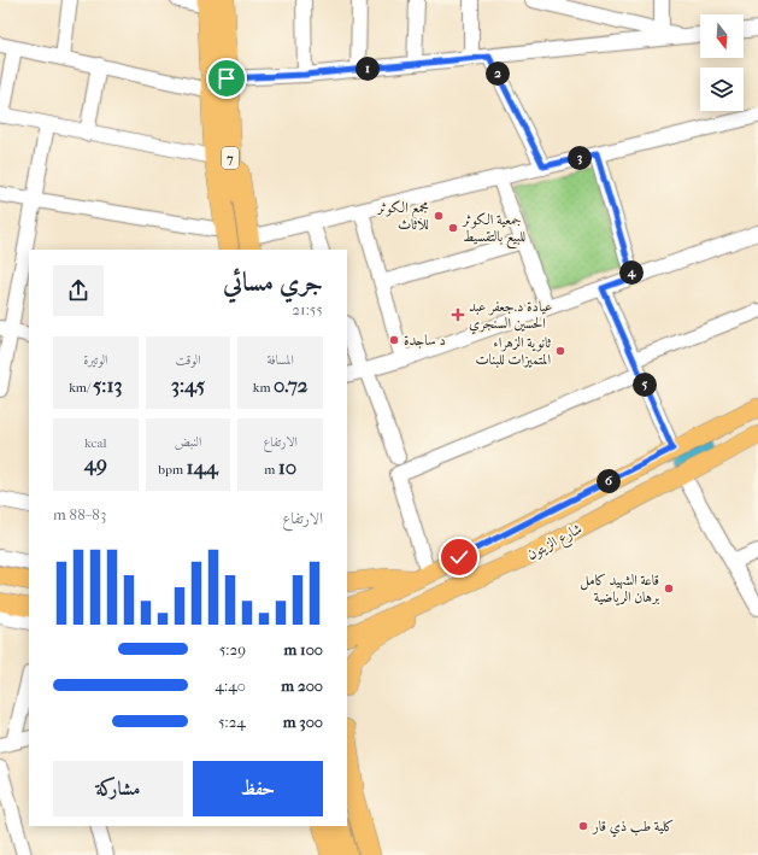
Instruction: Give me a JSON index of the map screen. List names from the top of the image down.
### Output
{
  "streets": {
    "highway": ["7"],
    "main road": ["شارع الزيتون"]
  },
  "places": {
    "other": [
      "مجمع الكوثر للاثاث",
      "جمعية الكوثر للبيع بالتقسيط",
      "د ساجدة",
      "ثانوية الزهراء المتميزات للبنات",
      "قاعة الشهيد كامل برهان الرياضية",
      "كلية طب ذي قار"
    ],
    "health": ["عيادة د.جعفر عبد الحسين السنجري"]
  },
  "north": "bottom",
  "page": {
    "pins": [
      "1",
      "2",
      "3",
      "4",
      "5",
      "6"
    ],
    "heading": ["جري مسائي", "21:55"],
    "stats": [
      ["المسافة", "0.72 km"],
      ["الوقت", "3:45"],
      ["الوتيرة", "5:13 /km"],
      ["الارتفاع", "10 m"],
      ["النبض", "144 bpm"],
      ["kcal", "49"]
    ],
    "chart": ["الارتفاع", "83–88 m"],
    "list": [
      {
        "name": "100 m",
        "note": "5:29"
      },
      {
        "name": "200 m",
        "note": "4:40"
      },
      {
        "name": "300 m",
        "note": "5:24"
      }
    ],
    "buttons": ["حفظ", "مشاركة"]
  }
}
